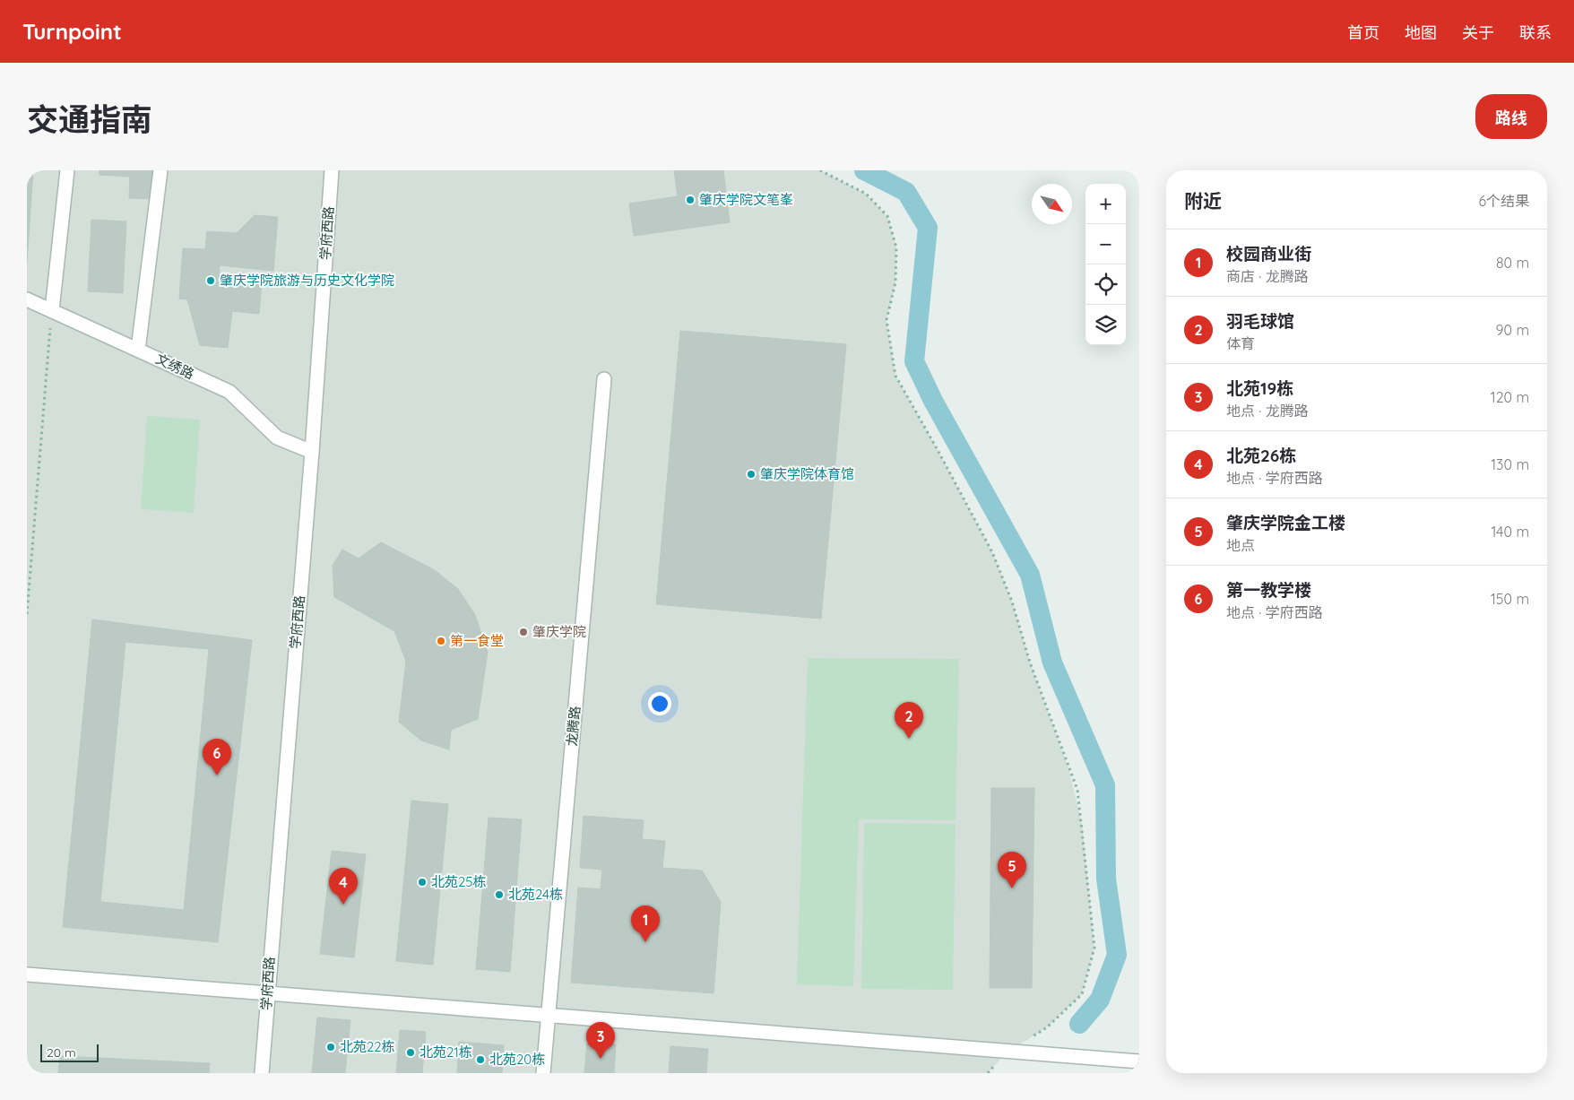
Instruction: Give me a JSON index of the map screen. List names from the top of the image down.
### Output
{
  "streets": {
    "street": ["学府西路", "文绣路", "龙腾路"]
  },
  "crossings": [
    ["学府西路", "文绣路"]
  ],
  "places": [
    "肇庆学院文笔峯",
    "肇庆学院旅游与历史文化学院",
    "肇庆学院体育馆",
    "肇庆学院",
    "第一食堂",
    "北苑25栋",
    "北苑24栋",
    "北苑22栋",
    "北苑21栋",
    "北苑20栋"
  ],
  "scale_bar": "20 m",
  "north": "bottom right",
  "page": {
    "header": "Turnpoint",
    "nav": [
      "首页",
      "地图",
      "关于",
      "联系"
    ],
    "title": "交通指南",
    "buttons": "路线",
    "heading": ["附近", "6个结果"],
    "map_buttons": ["+", "−"],
    "list": [
      {
        "mark": "1",
        "name": "校园商业街",
        "note": "商店 · 龙腾路",
        "value": "80 m"
      },
      {
        "mark": "2",
        "name": "羽毛球馆",
        "note": "体育",
        "value": "90 m"
      },
      {
        "mark": "3",
        "name": "北苑19栋",
        "note": "地点 · 龙腾路",
        "value": "120 m"
      },
      {
        "mark": "4",
        "name": "北苑26栋",
        "note": "地点 · 学府西路",
        "value": "130 m"
      },
      {
        "mark": "5",
        "name": "肇庆学院金工楼",
        "note": "地点",
        "value": "140 m"
      },
      {
        "mark": "6",
        "name": "第一教学楼",
        "note": "地点 · 学府西路",
        "value": "150 m"
      }
    ],
    "pins": [
      "2",
      "6",
      "5",
      "4",
      "1",
      "3"
    ],
    "scale": "20 m"
  }
}
